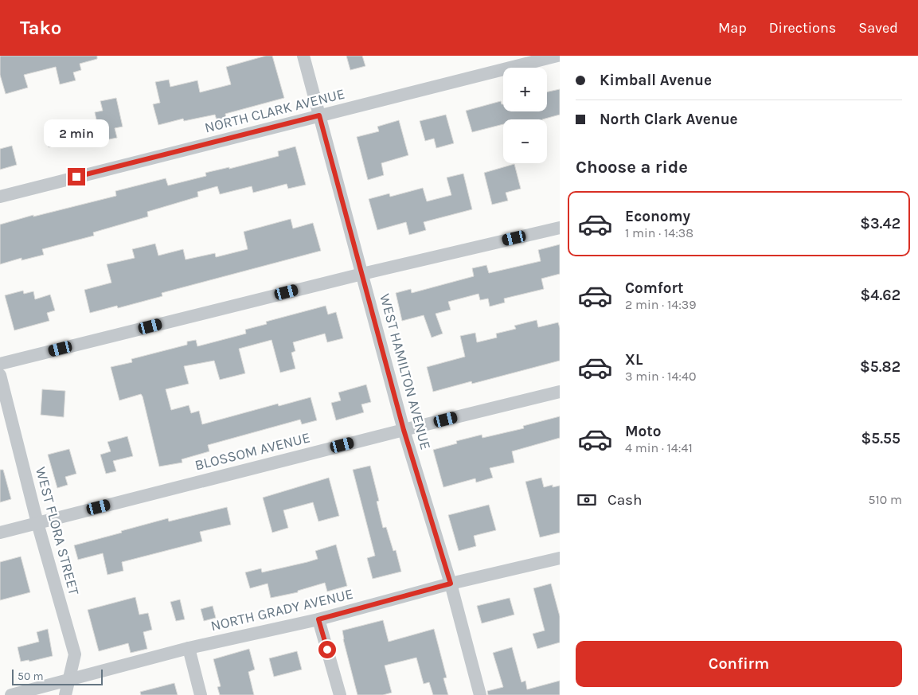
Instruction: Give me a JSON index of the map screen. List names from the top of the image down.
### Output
{
  "streets": {
    "street": [
      "NORTH CLARK AVENUE",
      "WEST HAMILTON AVENUE",
      "BLOSSOM AVENUE",
      "WEST FLORA STREET",
      "NORTH GRADY AVENUE"
    ]
  },
  "crossings": [
    ["NORTH CLARK AVENUE", "WEST HAMILTON AVENUE"],
    ["WEST HAMILTON AVENUE", "BLOSSOM AVENUE"],
    ["WEST HAMILTON AVENUE", "NORTH GRADY AVENUE"],
    ["BLOSSOM AVENUE", "WEST FLORA STREET"],
    ["WEST FLORA STREET", "NORTH GRADY AVENUE"]
  ],
  "scale_bar": "50 m",
  "page": {
    "header": "Tako",
    "nav": ["Map", "Directions", "Saved"],
    "banner": ["Kimball Avenue", "North Clark Avenue"],
    "map_buttons": ["+", "−"],
    "bubble": "2 min",
    "heading": "Choose a ride",
    "list": [
      {
        "name": "Economy",
        "note": "1 min · 14:38",
        "value": "$3.42"
      },
      {
        "name": "Comfort",
        "note": "2 min · 14:39",
        "value": "$4.62"
      },
      {
        "name": "XL",
        "note": "3 min · 14:40",
        "value": "$5.82"
      },
      {
        "name": "Moto",
        "note": "4 min · 14:41",
        "value": "$5.55"
      }
    ],
    "pay": ["Cash", "510 m"],
    "buttons": "Confirm",
    "scale": "50 m"
  }
}
